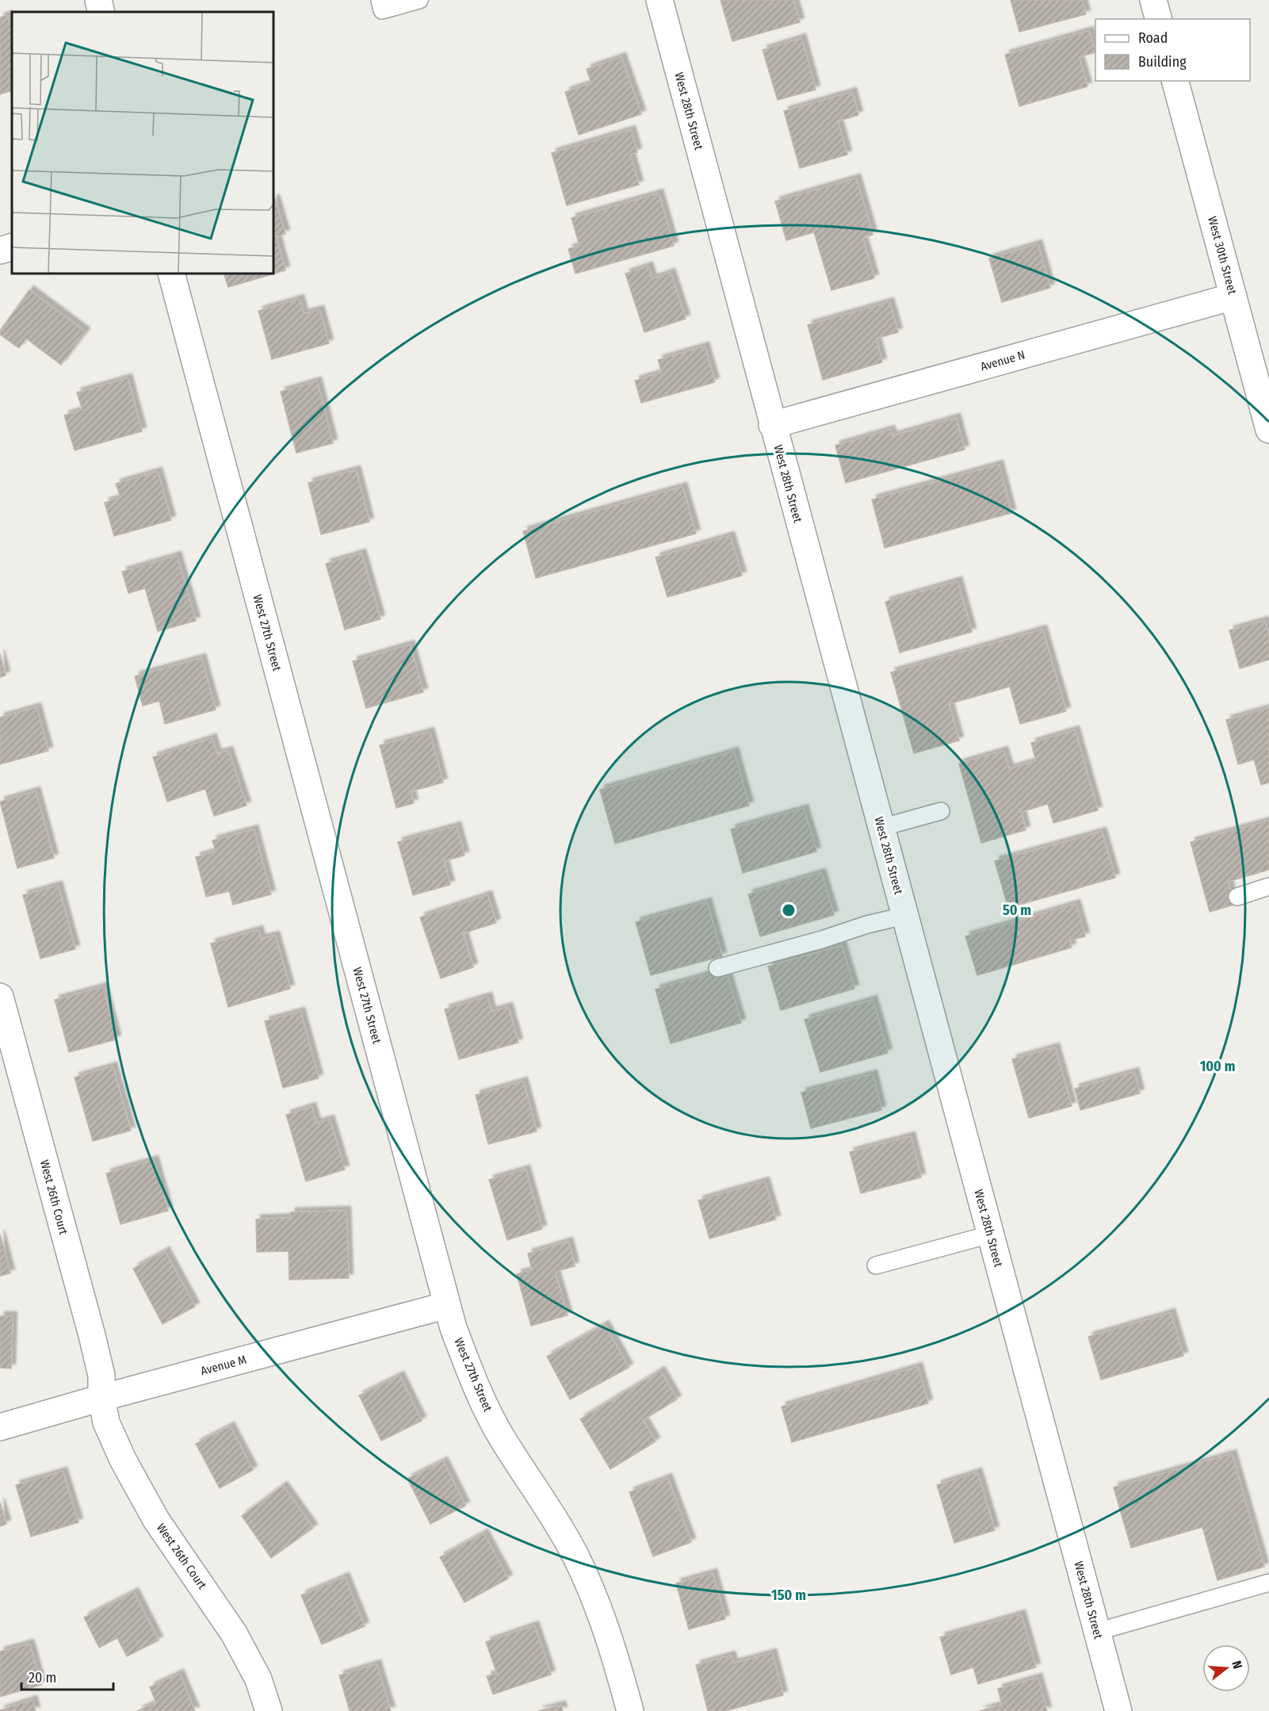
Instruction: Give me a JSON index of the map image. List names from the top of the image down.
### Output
{
  "streets": {
    "street": [
      "West 28th Street",
      "West 30th Street",
      "Avenue N",
      "West 27th Street",
      "West 26th Court",
      "Avenue M"
    ]
  },
  "crossings": [
    ["West 28th Street", "Avenue N"],
    ["West 30th Street", "Avenue N"],
    ["West 27th Street", "Avenue M"],
    ["West 26th Court", "Avenue M"]
  ],
  "legend": ["Road", "Building"],
  "scale_bar": "20 m",
  "north": "right",
  "rings": ["50 m", "100 m", "150 m"]
}
